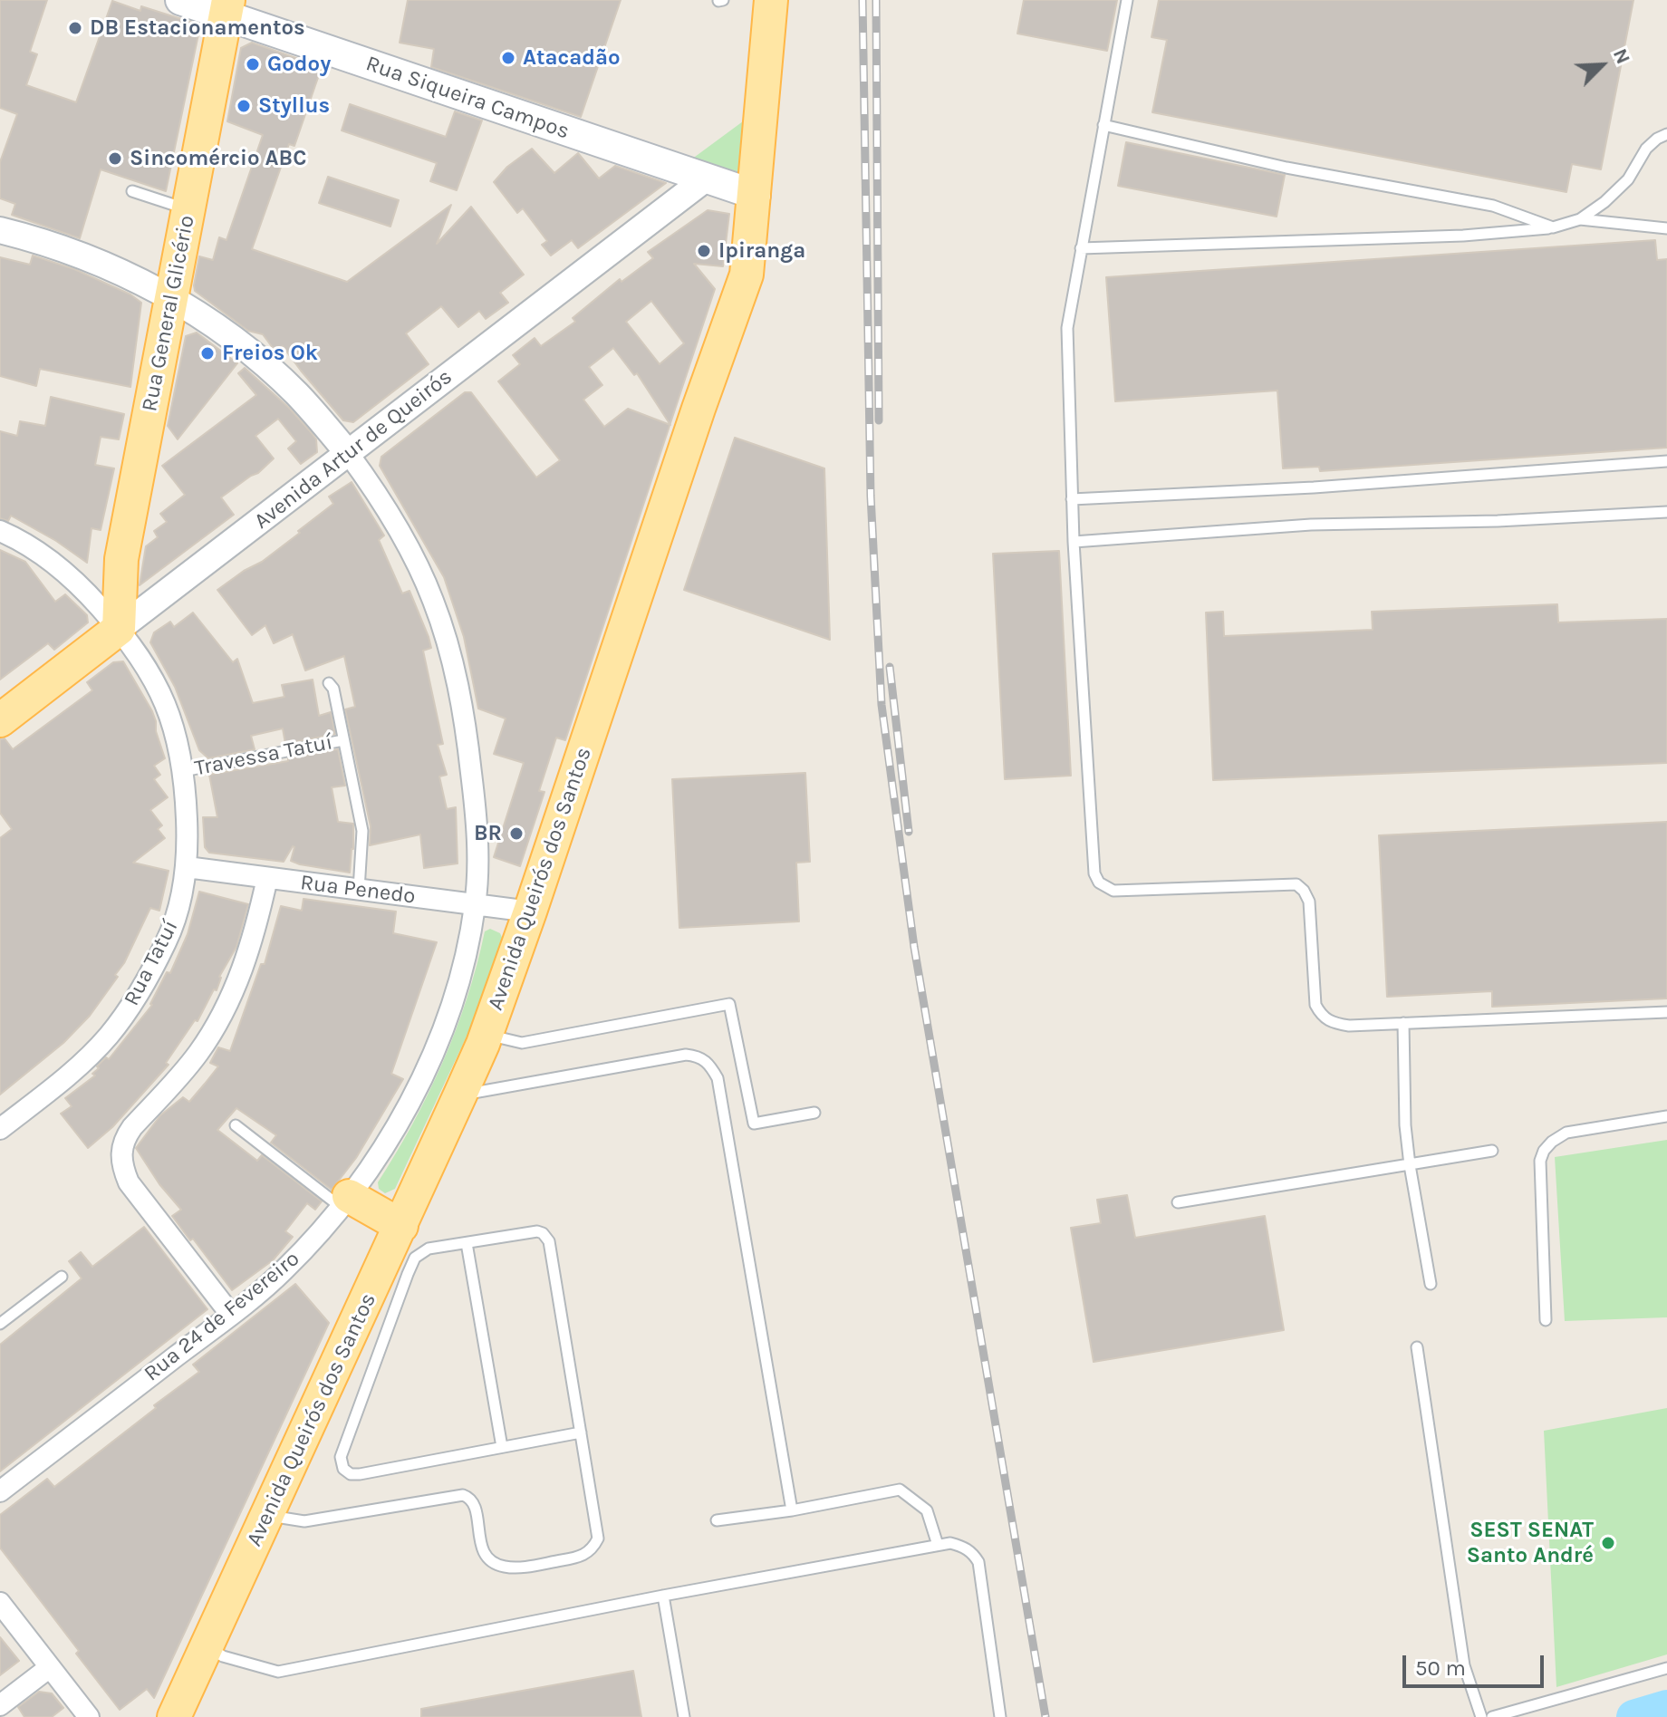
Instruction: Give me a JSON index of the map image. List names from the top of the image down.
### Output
{
  "streets": {
    "main road": [
      "Rua Siqueira Campos",
      "Rua General Glicério",
      "Avenida Artur de Queirós",
      "Avenida Queirós dos Santos"
    ],
    "street": ["Rua Penedo", "Rua Tatuí", "Rua 24 de Fevereiro"],
    "lane": ["Travessa Tatuí"]
  },
  "crossings": [
    ["Rua Siqueira Campos", "Rua General Glicério"],
    ["Rua Siqueira Campos", "Avenida Artur de Queirós"],
    ["Rua Siqueira Campos", "Avenida Queirós dos Santos"],
    ["Rua General Glicério", "Avenida Artur de Queirós"],
    ["Rua General Glicério", "Rua Tatuí"],
    ["Avenida Artur de Queirós", "Rua Tatuí"],
    ["Avenida Artur de Queirós", "Rua 24 de Fevereiro"],
    ["Travessa Tatuí", "Rua Tatuí"],
    ["Avenida Queirós dos Santos", "Rua Penedo"],
    ["Rua Penedo", "Rua Tatuí"],
    ["Rua Penedo", "Rua 24 de Fevereiro"]
  ],
  "places": [
    "DB Estacionamentos",
    "Atacadão",
    "Godoy",
    "Styllus",
    "Sincomércio ABC",
    "Ipiranga",
    "Freios Ok",
    "BR",
    "SEST SENAT Santo André"
  ],
  "scale_bar": "50 m",
  "north": "top right"
}
